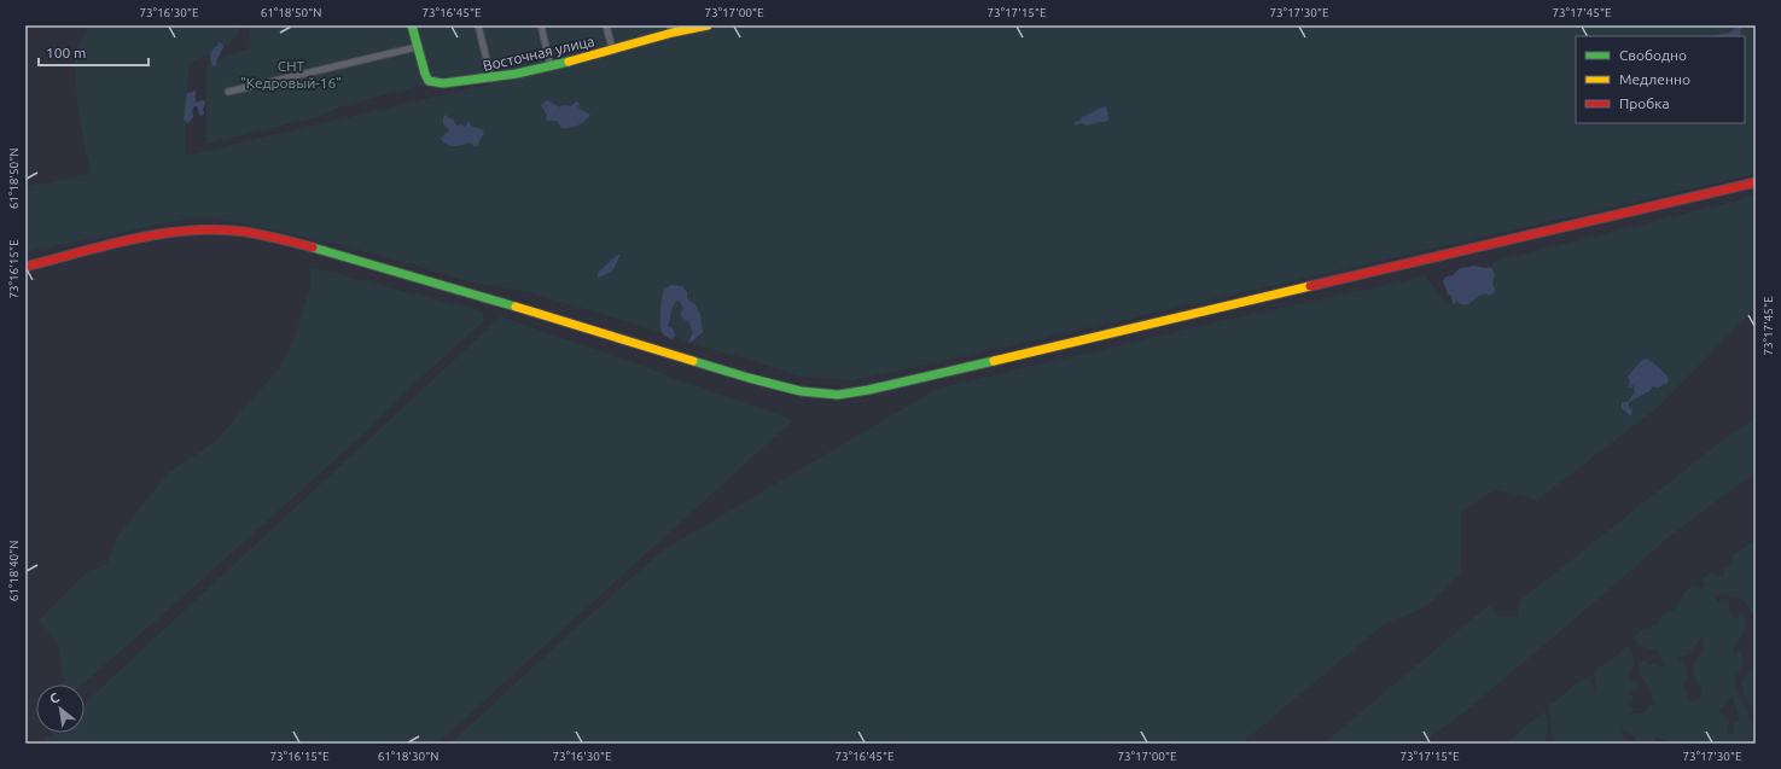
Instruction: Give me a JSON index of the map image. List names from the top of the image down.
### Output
{
  "streets": {
    "street": ["Восточная улица"]
  },
  "parks": ["СНТ \"Кедровый-16\""],
  "legend": ["Свободно", "Медленно", "Пробка"],
  "scale_bar": "100 m",
  "north": "top left",
  "coordinates": [
    "73°16'30\"E",
    "61°18'50\"N",
    "73°16'45\"E",
    "73°17'00\"E",
    "73°17'15\"E",
    "73°17'30\"E",
    "73°17'45\"E",
    "73°16'15\"E",
    "61°18'40\"N",
    "61°18'30\"N"
  ]
}
